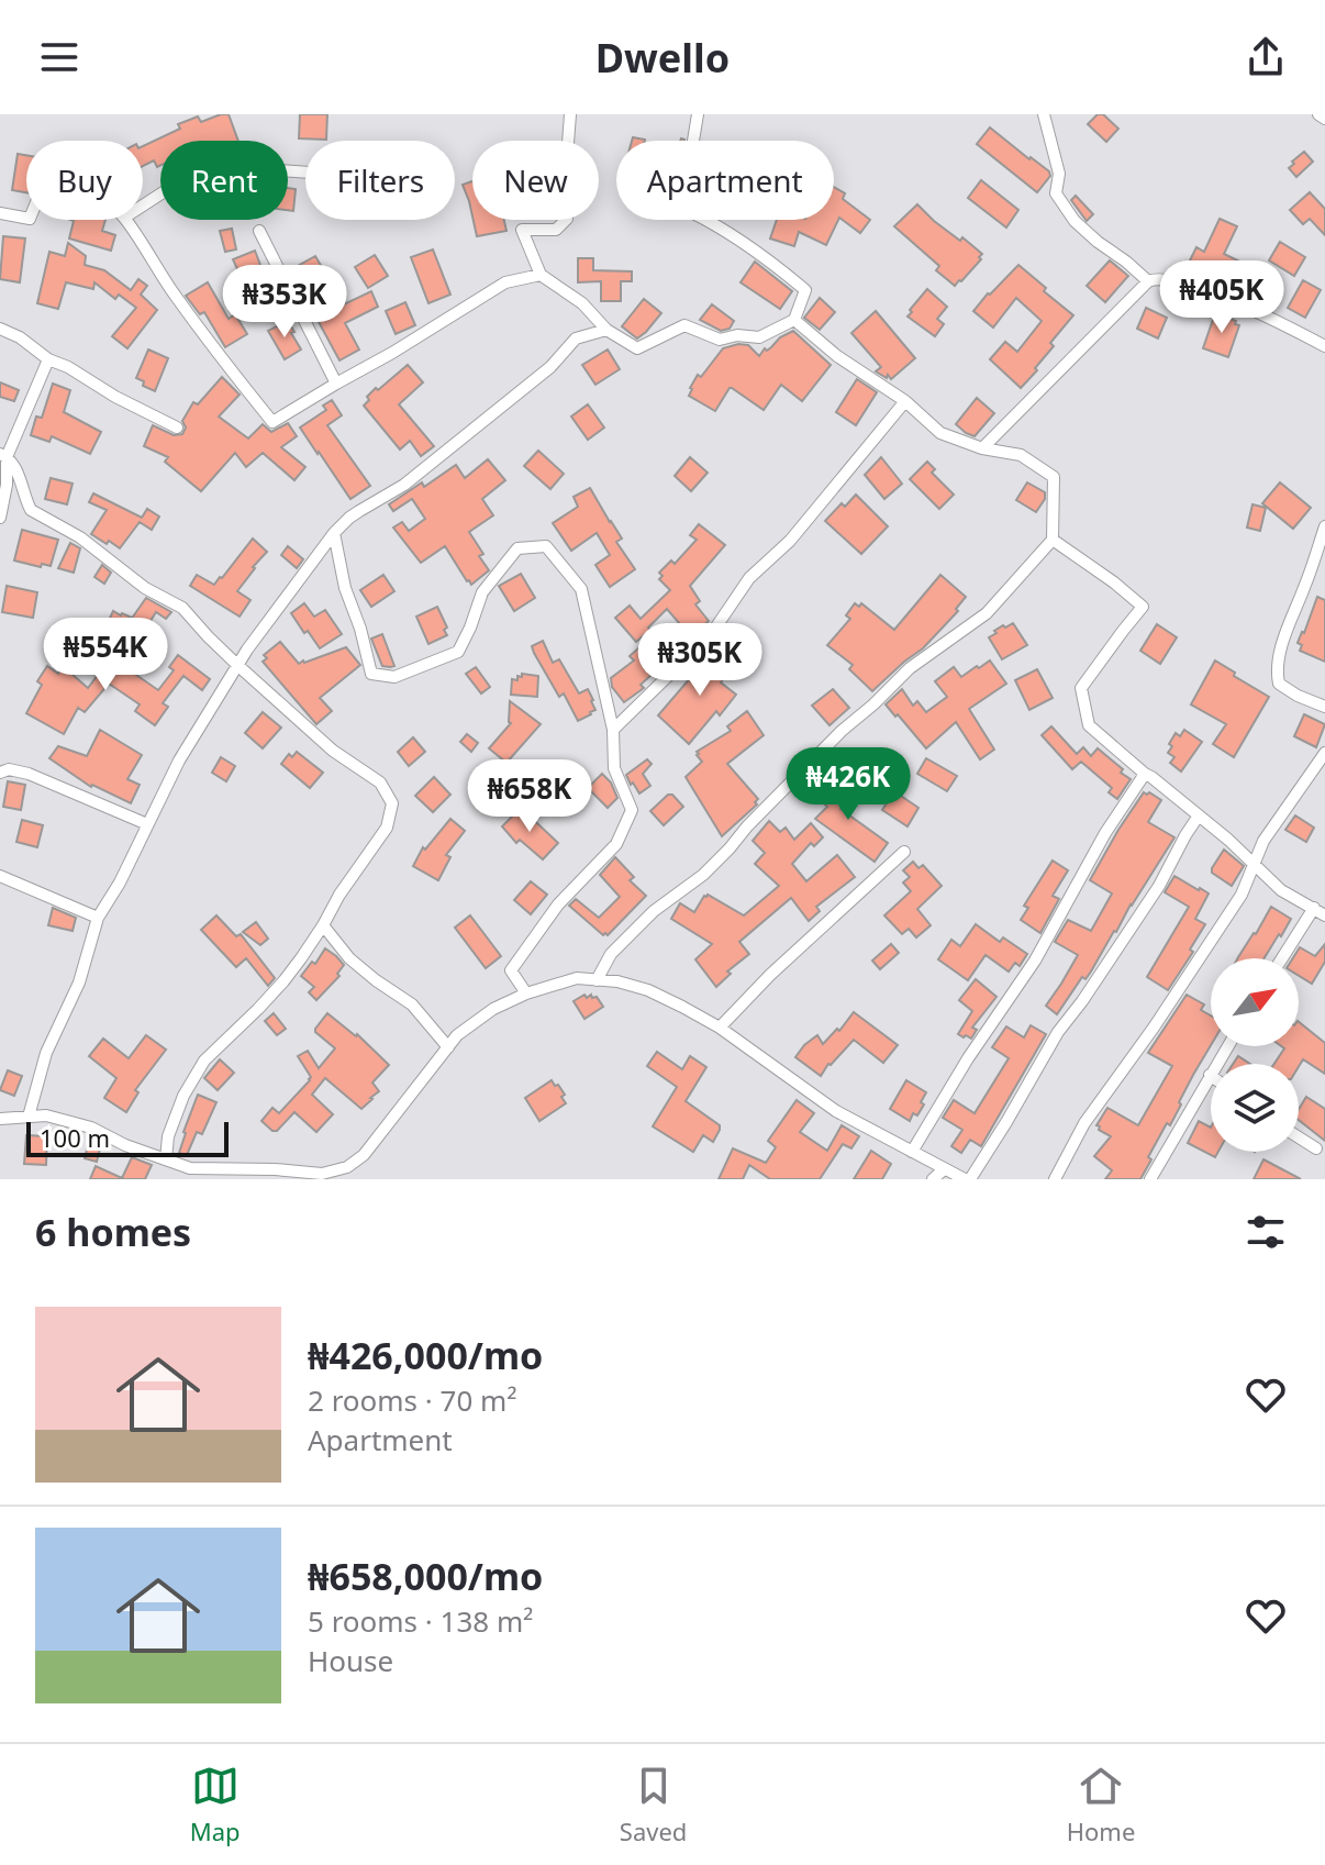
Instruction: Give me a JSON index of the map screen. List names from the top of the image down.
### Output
{
  "scale_bar": "100 m",
  "north": "top right",
  "page": {
    "header": "Dwello",
    "chip": [
      "Buy",
      "Rent",
      "Filters",
      "New",
      "Apartment"
    ],
    "price": [
      "₦405K",
      "₦353K",
      "₦554K",
      "₦305K",
      "₦426K",
      "₦658K"
    ],
    "scale": "100 m",
    "heading": "6 homes",
    "list": [
      {
        "name": "₦426,000/mo",
        "note": "2 rooms · 70 m² · Apartment"
      },
      {
        "name": "₦658,000/mo",
        "note": "5 rooms · 138 m² · House"
      }
    ],
    "tabs": ["Map", "Saved", "Home"]
  }
}
